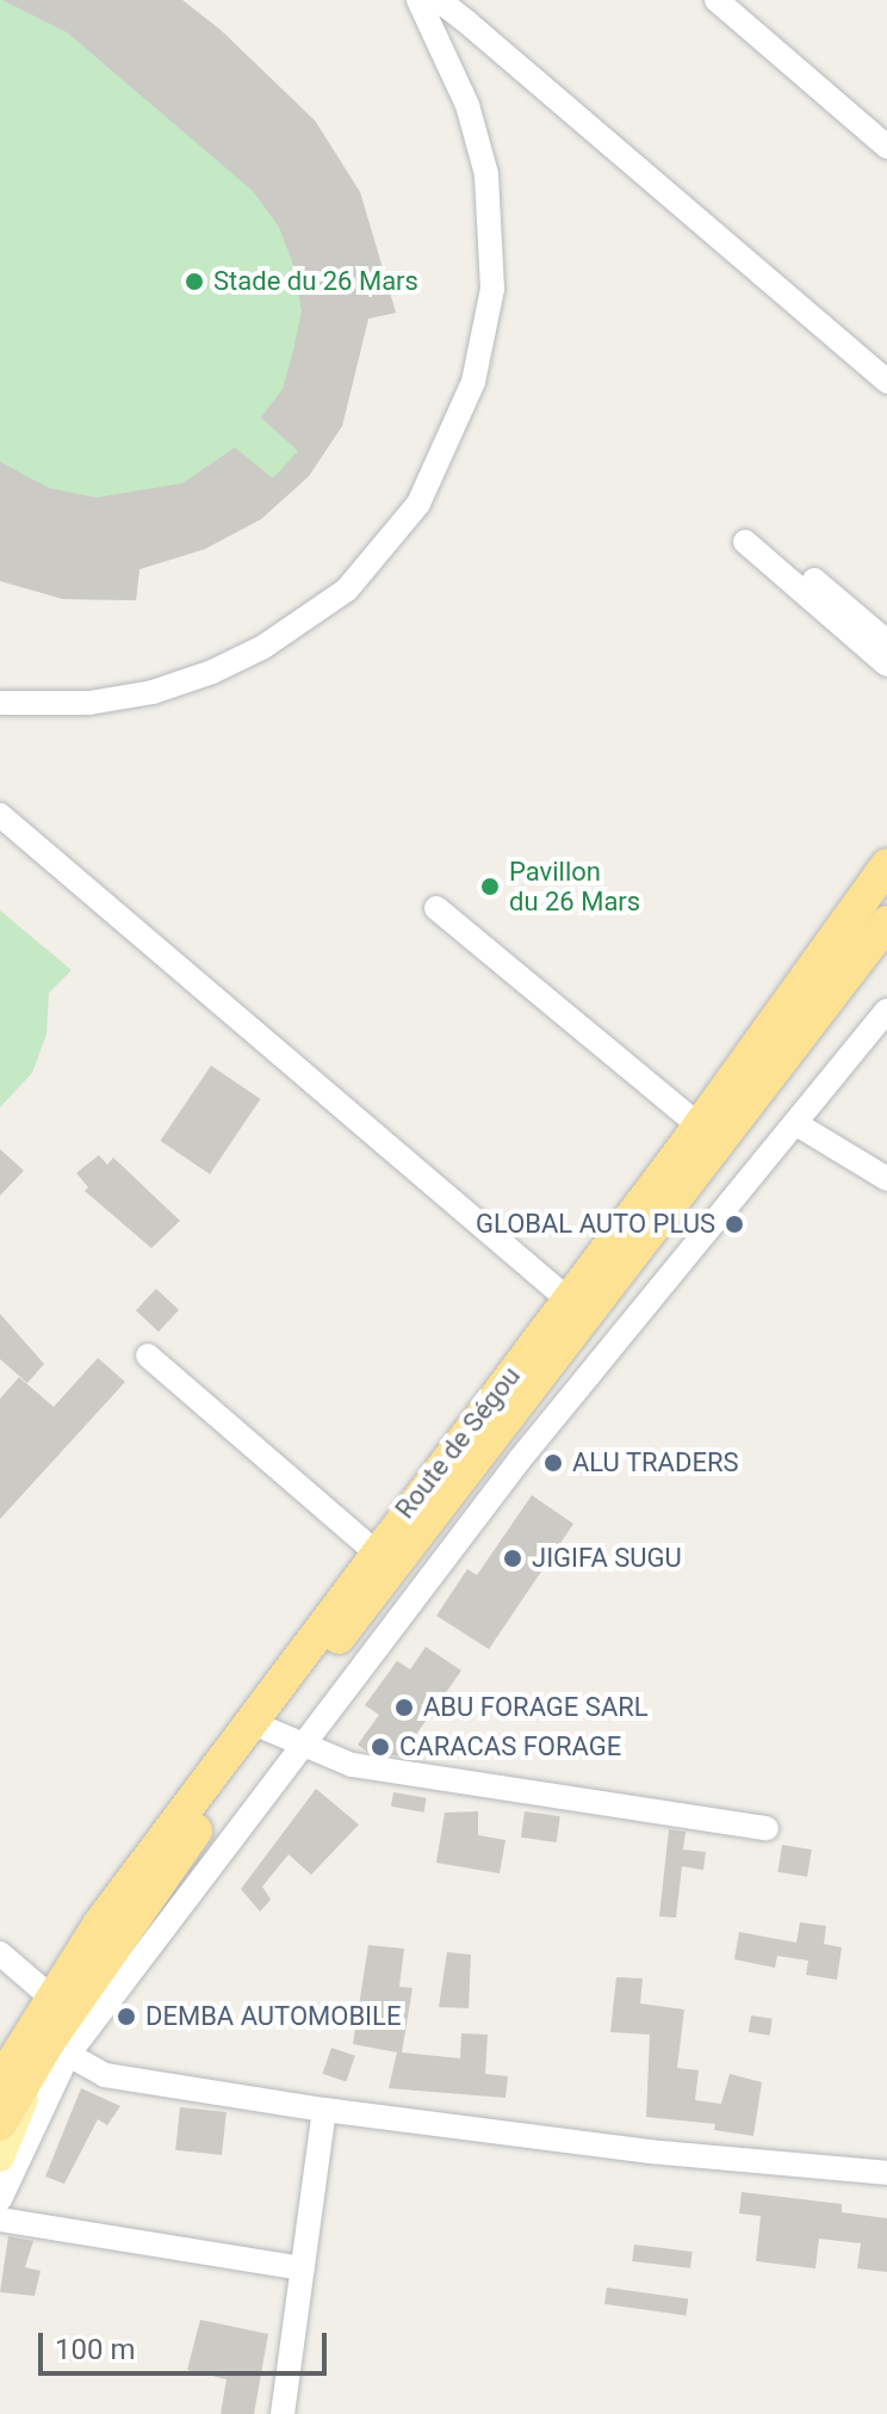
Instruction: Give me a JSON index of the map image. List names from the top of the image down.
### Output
{
  "streets": {
    "highway": ["Route de Ségou"]
  },
  "places": [
    "Stade du 26 Mars",
    "Pavillon du 26 Mars",
    "GLOBAL AUTO PLUS",
    "ALU TRADERS",
    "JIGIFA SUGU",
    "ABU FORAGE SARL",
    "CARACAS FORAGE",
    "DEMBA AUTOMOBILE"
  ],
  "scale_bar": "100 m"
}
